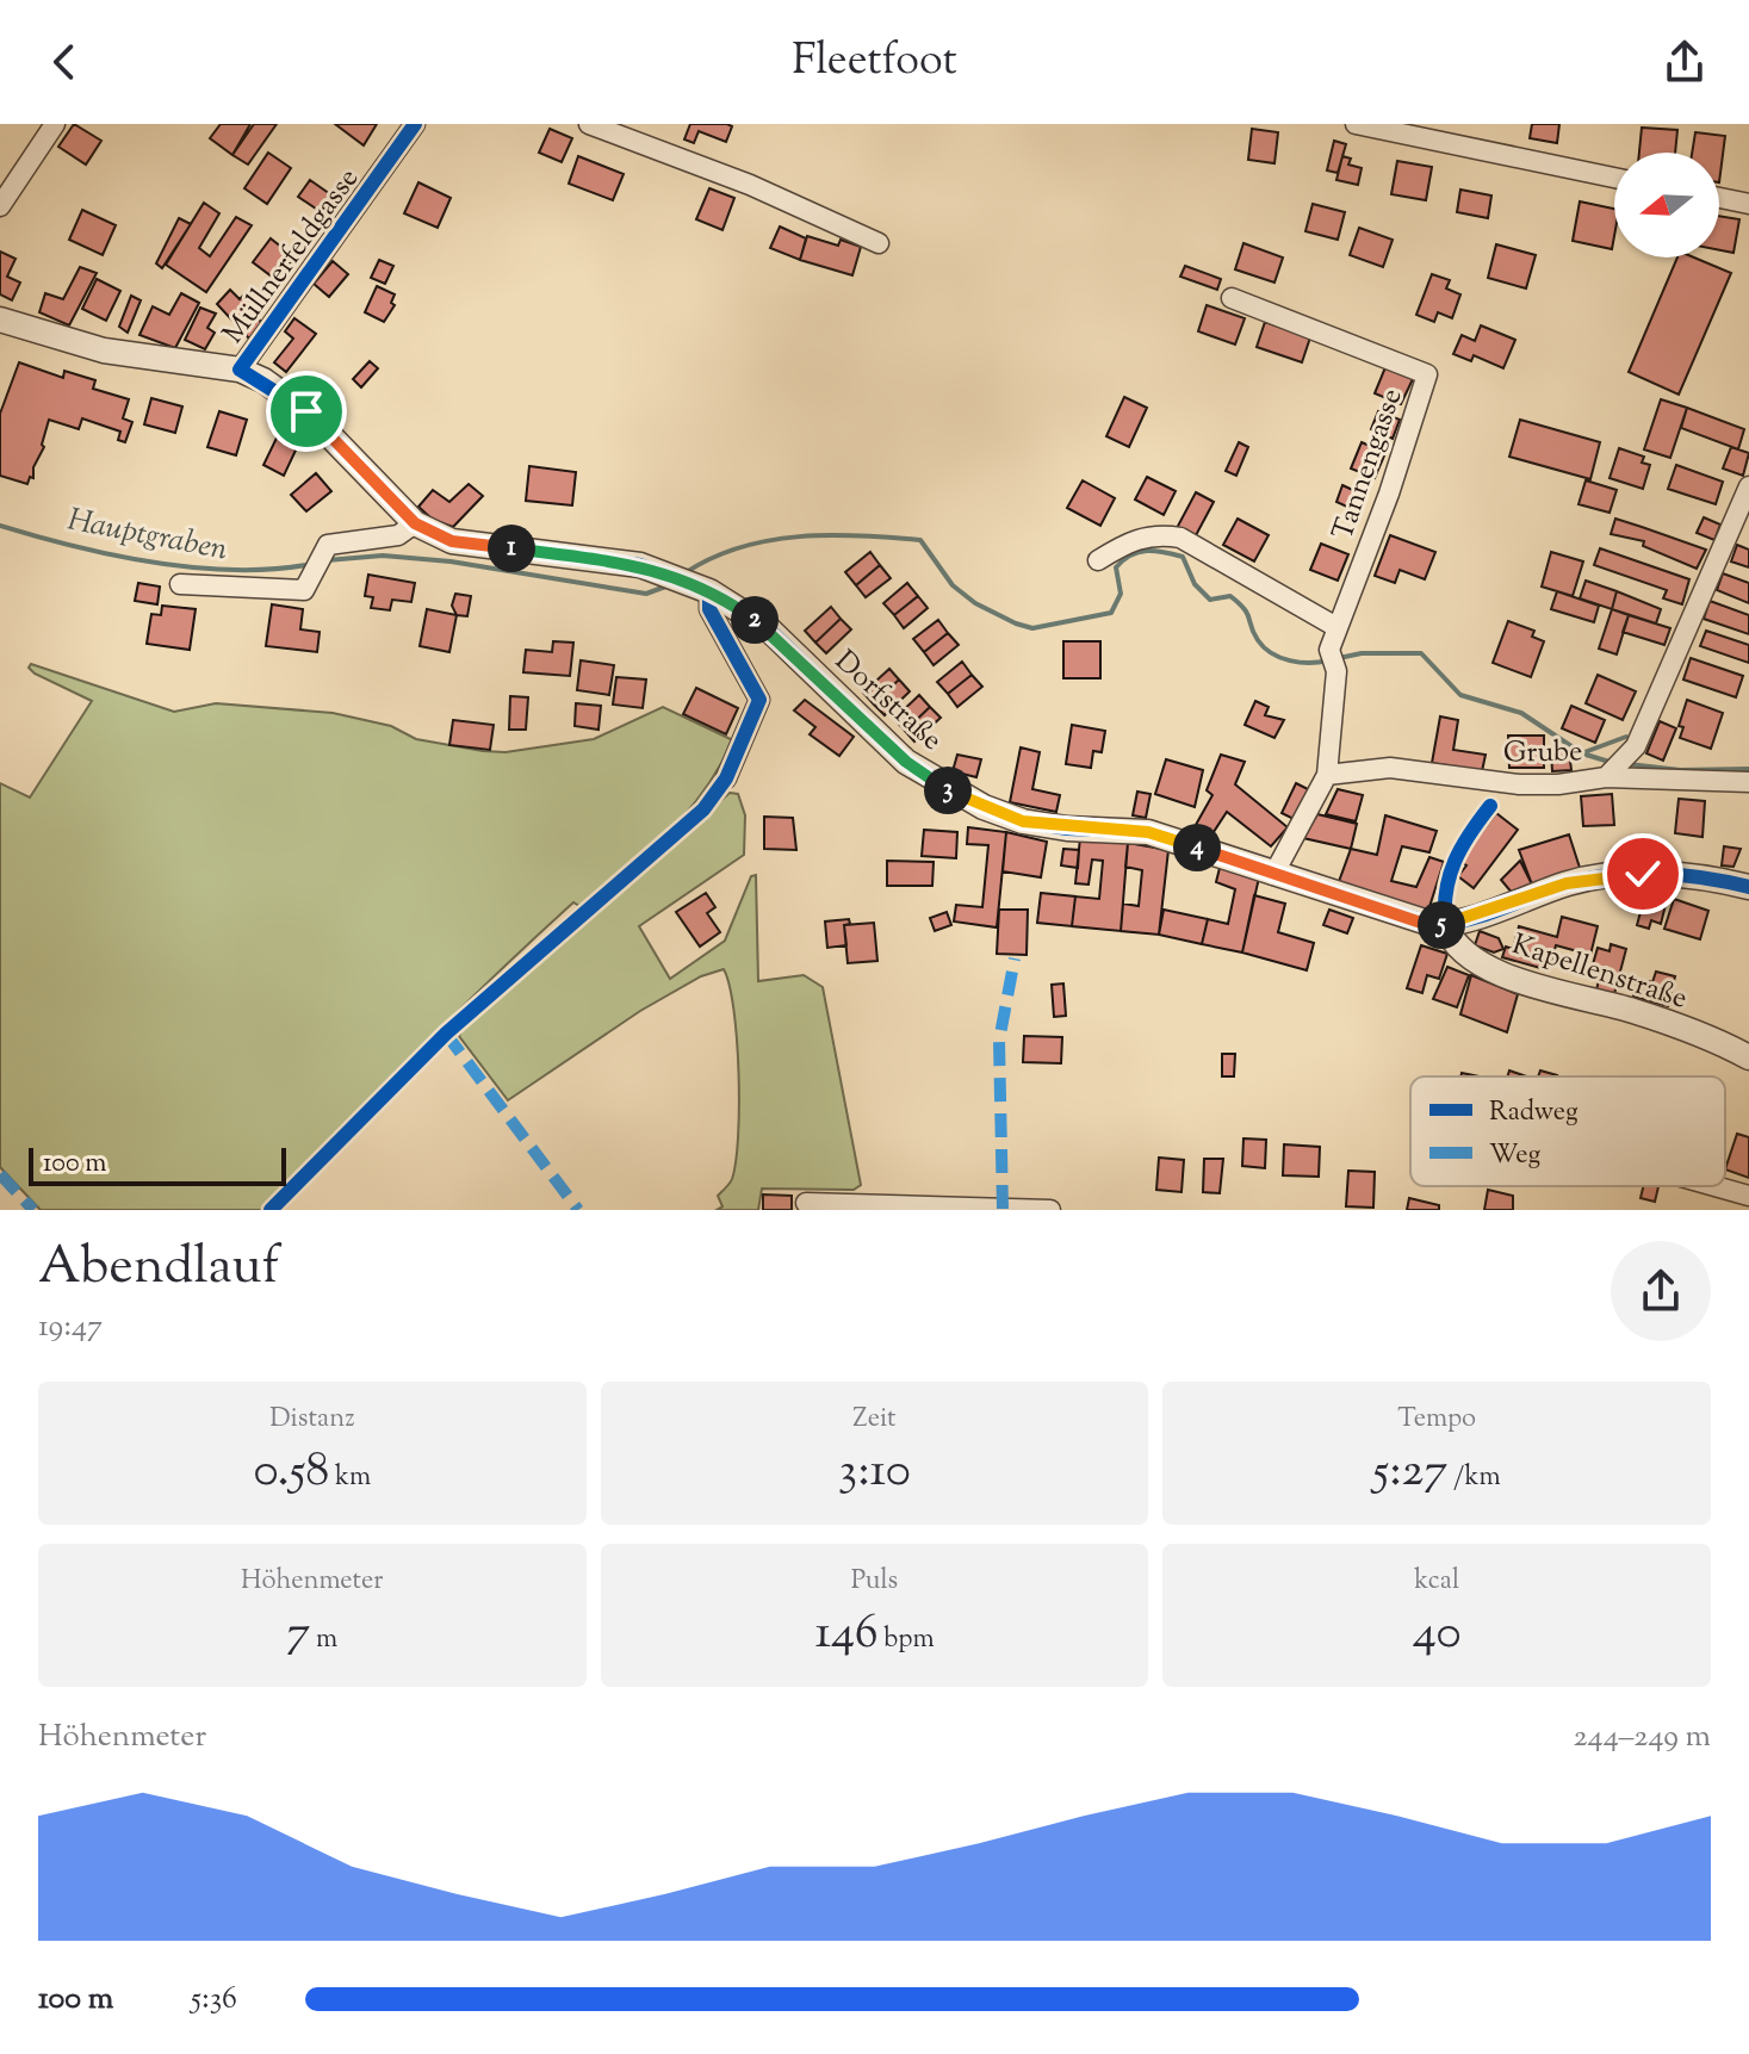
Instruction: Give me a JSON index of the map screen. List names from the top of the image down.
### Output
{
  "streets": {
    "street": [
      "Müllnerfeldgasse",
      "Tannengasse",
      "Dorfstraße",
      "Grube",
      "Kapellenstraße"
    ]
  },
  "crossings": [
    ["Tannengasse", "Grube"],
    ["Dorfstraße", "Kapellenstraße"]
  ],
  "water": ["Hauptgraben"],
  "legend": ["Radweg", "Weg"],
  "scale_bar": "100 m",
  "north": "left",
  "page": {
    "header": "Fleetfoot",
    "pins": [
      "1",
      "2",
      "3",
      "4",
      "5"
    ],
    "scale": "100 m",
    "heading": ["Abendlauf", "19:47"],
    "stats": [
      ["Distanz", "0.58 km"],
      ["Zeit", "3:10"],
      ["Tempo", "5:27 /km"],
      ["Höhenmeter", "7 m"],
      ["Puls", "146 bpm"],
      ["kcal", "40"]
    ],
    "chart": ["Höhenmeter", "244–249 m"],
    "list": [
      {
        "name": "100 m",
        "note": "5:36"
      }
    ]
  }
}
